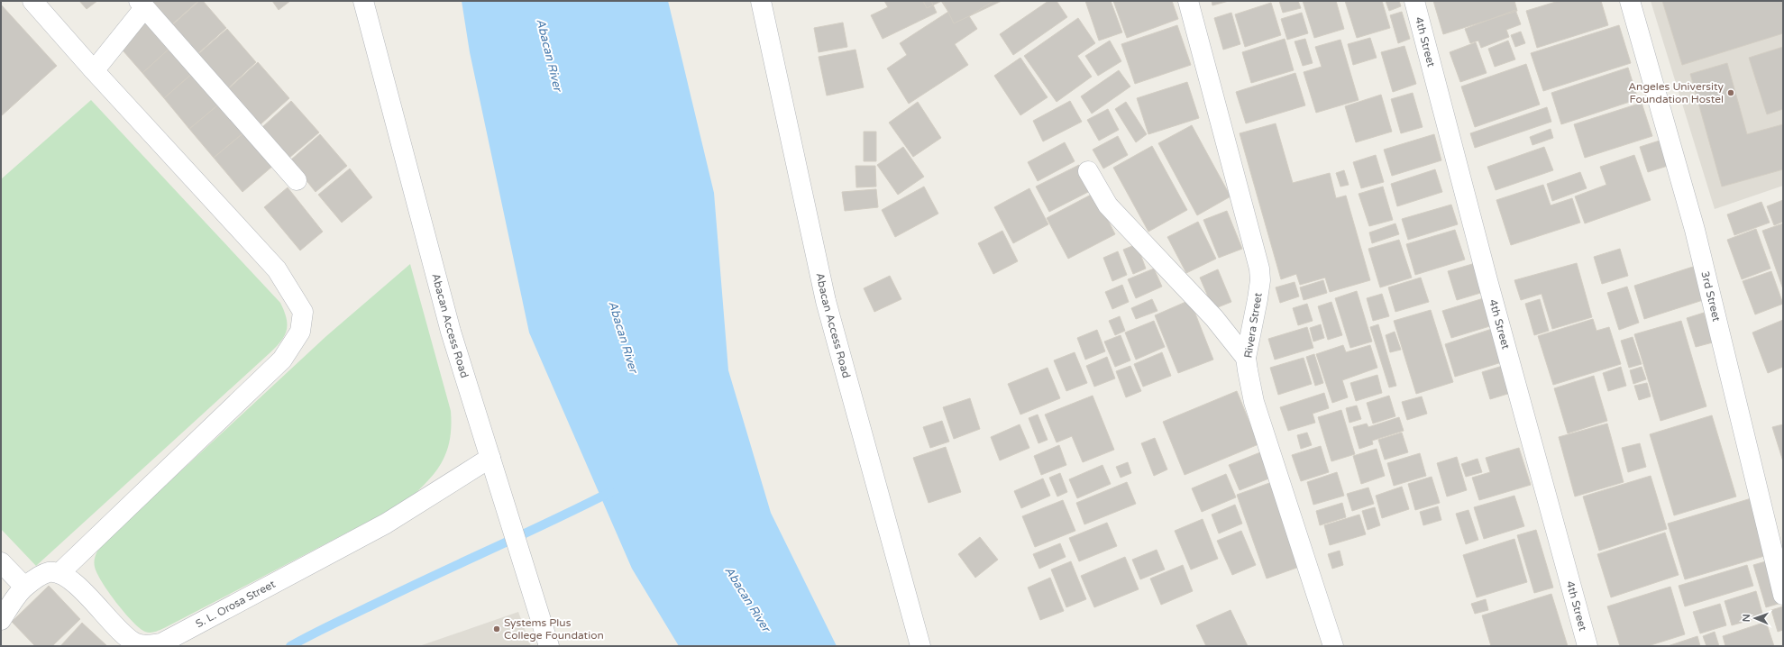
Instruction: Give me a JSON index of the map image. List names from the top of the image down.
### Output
{
  "streets": {
    "street": [
      "4th Street",
      "3rd Street",
      "Abacan Access Road",
      "Rivera Street",
      "S. L. Orosa Street"
    ]
  },
  "crossings": [
    ["Abacan Access Road", "S. L. Orosa Street"]
  ],
  "water": ["Abacan River"],
  "places": ["Angeles University Foundation Hostel", "Systems Plus College Foundation"],
  "north": "left"
}
